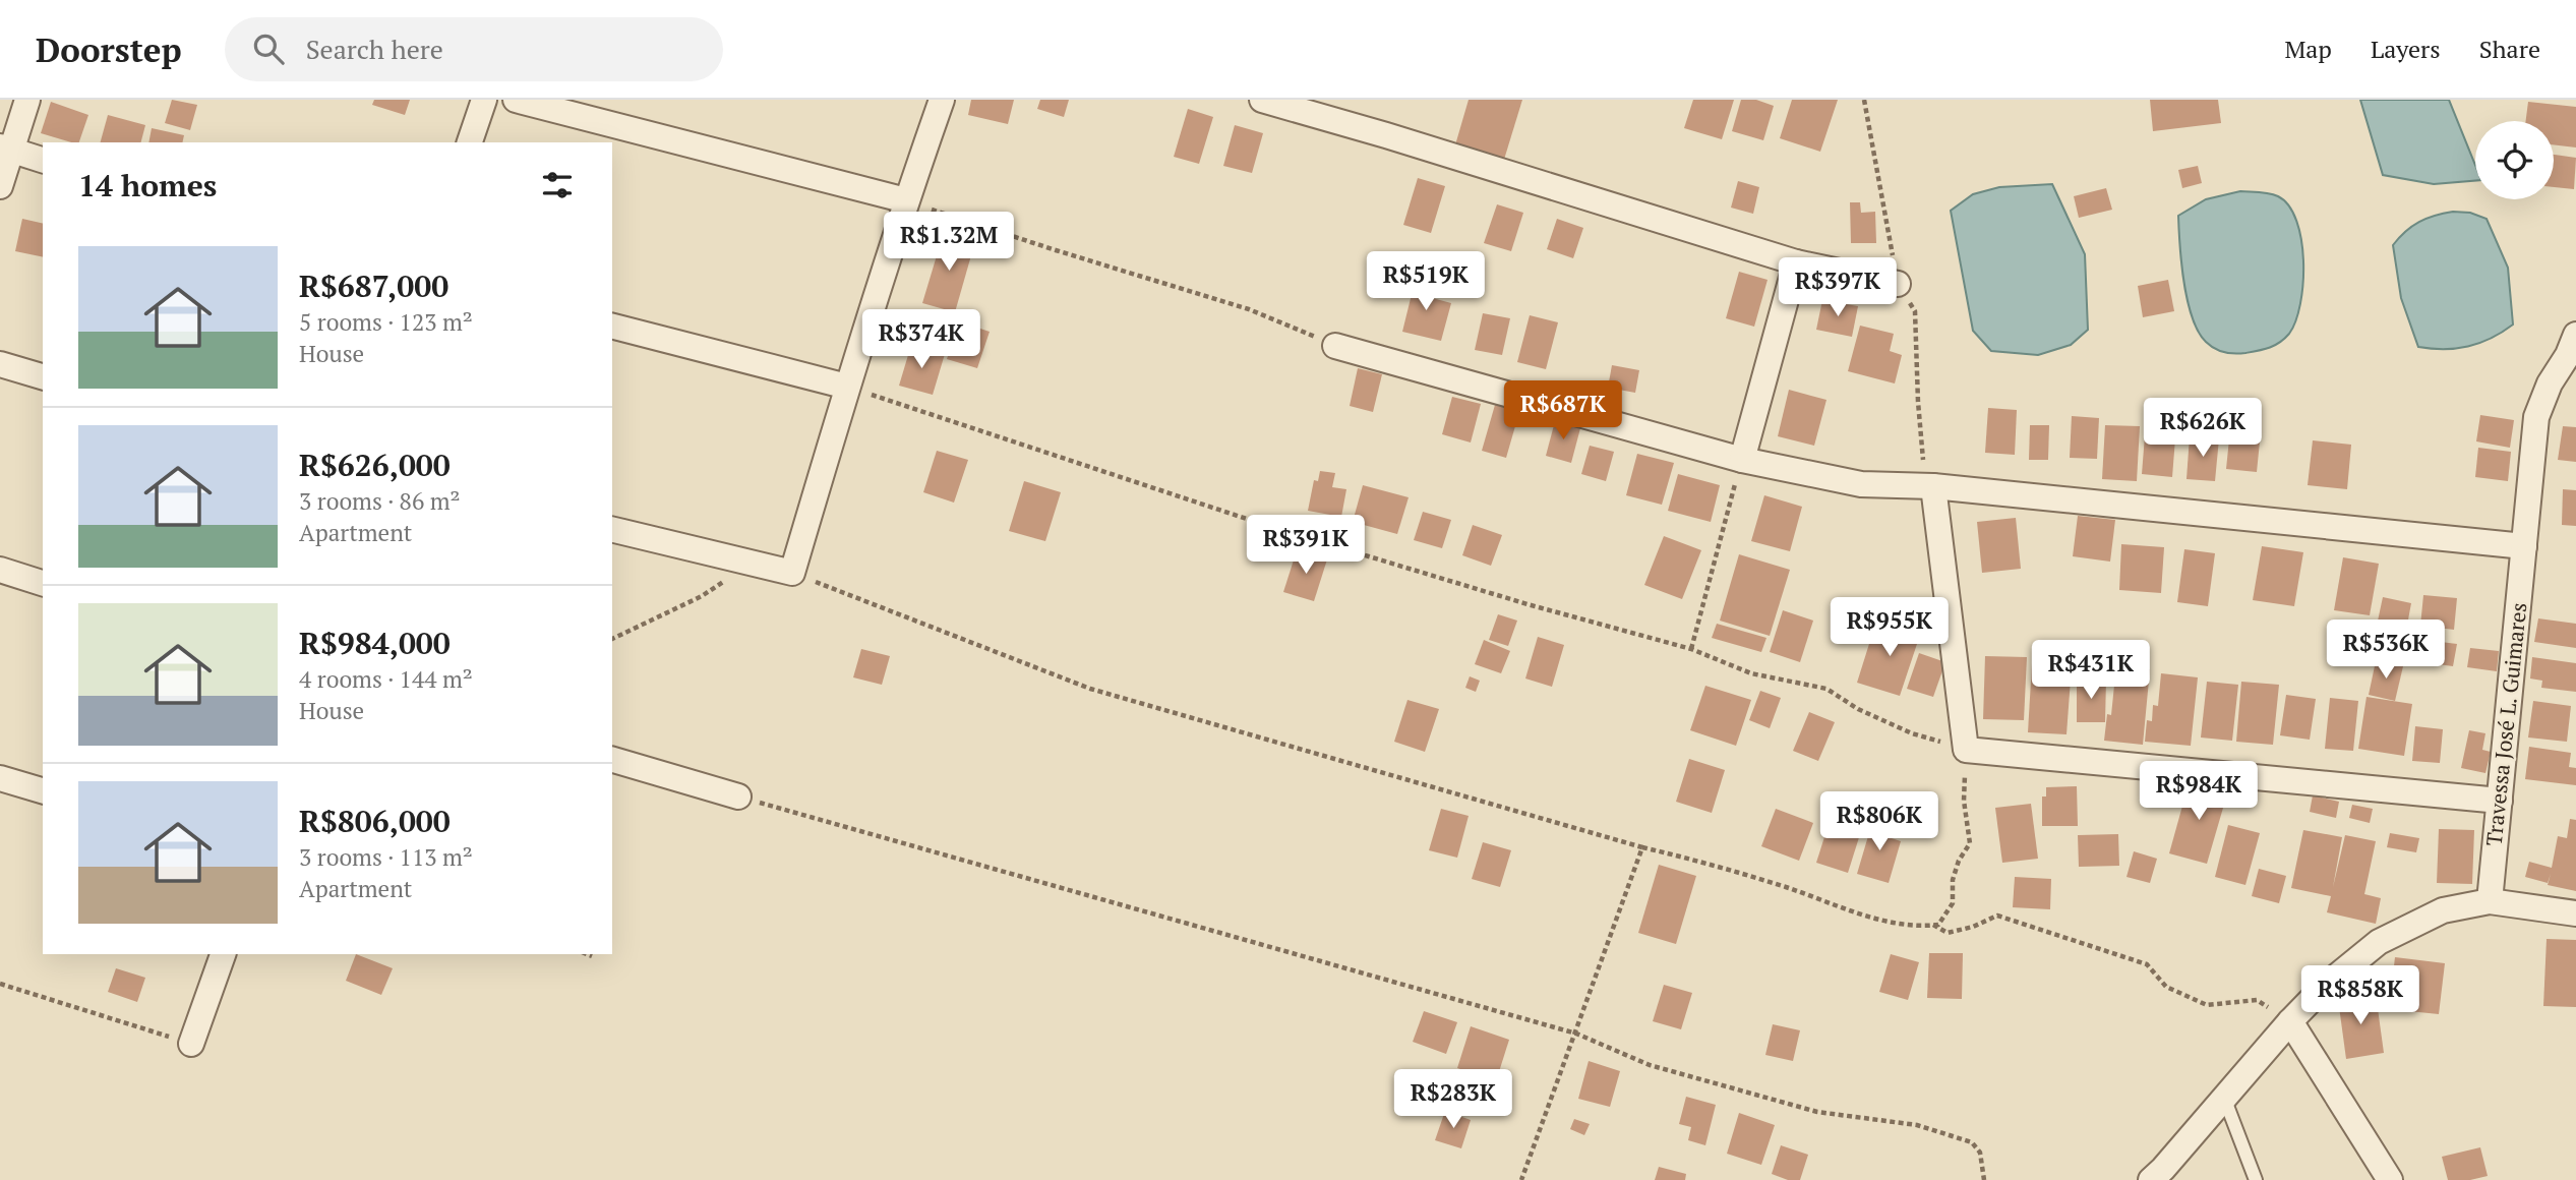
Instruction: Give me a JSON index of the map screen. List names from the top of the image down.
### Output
{
  "streets": {
    "street": ["Travessa José L. Guimares"]
  },
  "page": {
    "header": "Doorstep",
    "search": "Search here",
    "nav": ["Map", "Layers", "Share"],
    "heading": "14 homes",
    "price": [
      "R$1.32M",
      "R$519K",
      "R$397K",
      "R$374K",
      "R$687K",
      "R$626K",
      "R$391K",
      "R$955K",
      "R$536K",
      "R$431K",
      "R$984K",
      "R$806K",
      "R$858K",
      "R$283K"
    ],
    "list": [
      {
        "name": "R$687,000",
        "note": "5 rooms · 123 m² · House"
      },
      {
        "name": "R$626,000",
        "note": "3 rooms · 86 m² · Apartment"
      },
      {
        "name": "R$984,000",
        "note": "4 rooms · 144 m² · House"
      },
      {
        "name": "R$806,000",
        "note": "3 rooms · 113 m² · Apartment"
      }
    ]
  }
}
